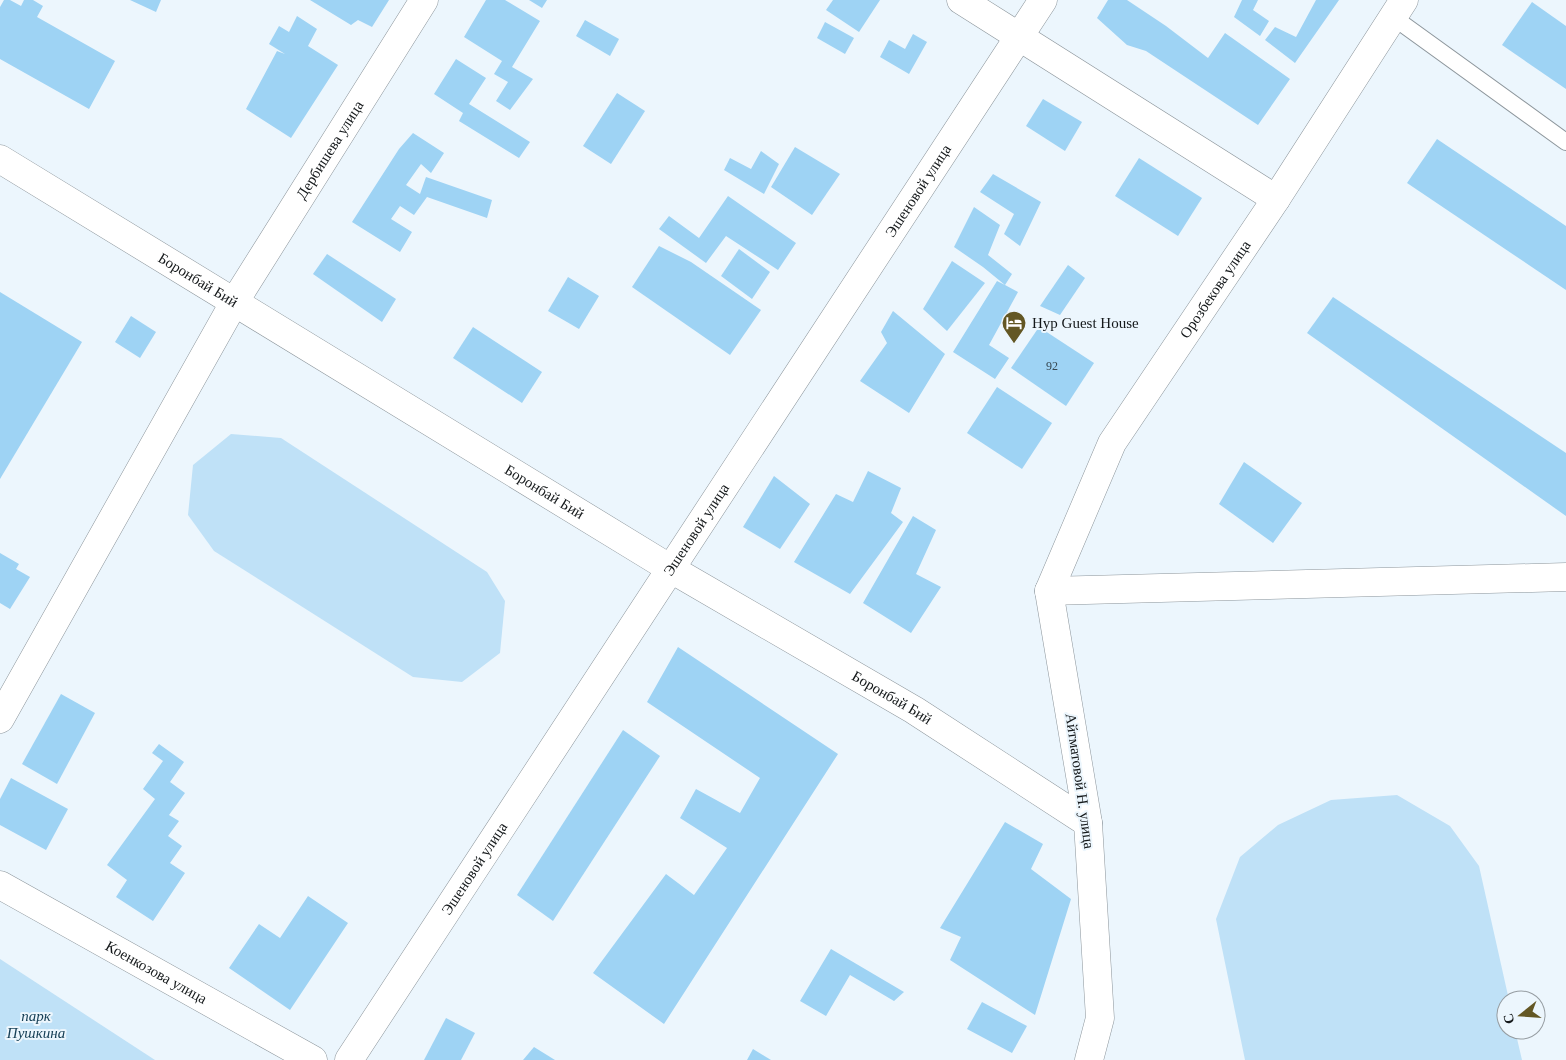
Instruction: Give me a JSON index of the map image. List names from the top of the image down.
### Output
{
  "streets": {
    "street": [
      "Дербишева улица",
      "Эшеновой улица",
      "Боронбай Бий",
      "Орозбекова улица",
      "Айтматовой Н. улица",
      "Коенкозова улица"
    ]
  },
  "crossings": [
    ["Дербишева улица", "Боронбай Бий"],
    ["Эшеновой улица", "Боронбай Бий"],
    ["Боронбай Бий", "Айтматовой Н. улица"],
    ["Орозбекова улица", "Айтматовой Н. улица"]
  ],
  "parks": ["парк Пушкина"],
  "places": {
    "hotel": ["Нур Guest House"]
  },
  "house_numbers": ["92"],
  "north": "left"
}
